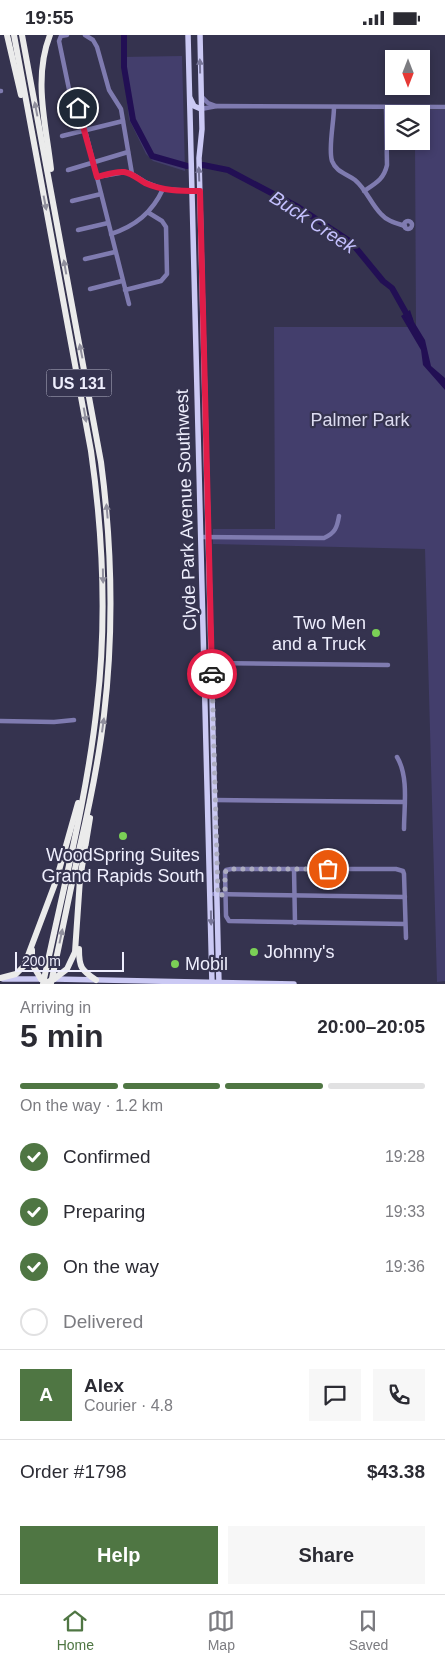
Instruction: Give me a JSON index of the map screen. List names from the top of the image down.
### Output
{
  "streets": {
    "highway": ["US 131"],
    "main road": ["Clyde Park Avenue Southwest"]
  },
  "water": ["Buck Creek"],
  "parks": ["Palmer Park"],
  "places": [
    "Two Men and a Truck",
    "WoodSpring Suites Grand Rapids South",
    "Johnny's",
    "Mobil"
  ],
  "scale_bar": "200 m",
  "north": "bottom",
  "page": {
    "status": "19:55",
    "scale": "200 m",
    "heading": ["5 min", "Arriving in", "20:00–20:05"],
    "panel": [
      "Alex",
      "Courier · 4.8",
      "Order #1798",
      "$43.38"
    ],
    "bar": "On the way · 1.2 km",
    "list": [
      ["Confirmed", "19:28"],
      ["Preparing", "19:33"],
      ["On the way", "19:36"],
      "Delivered"
    ],
    "round": "A",
    "buttons": ["Help", "Share"],
    "tabs": ["Home", "Map", "Saved"]
  }
}
